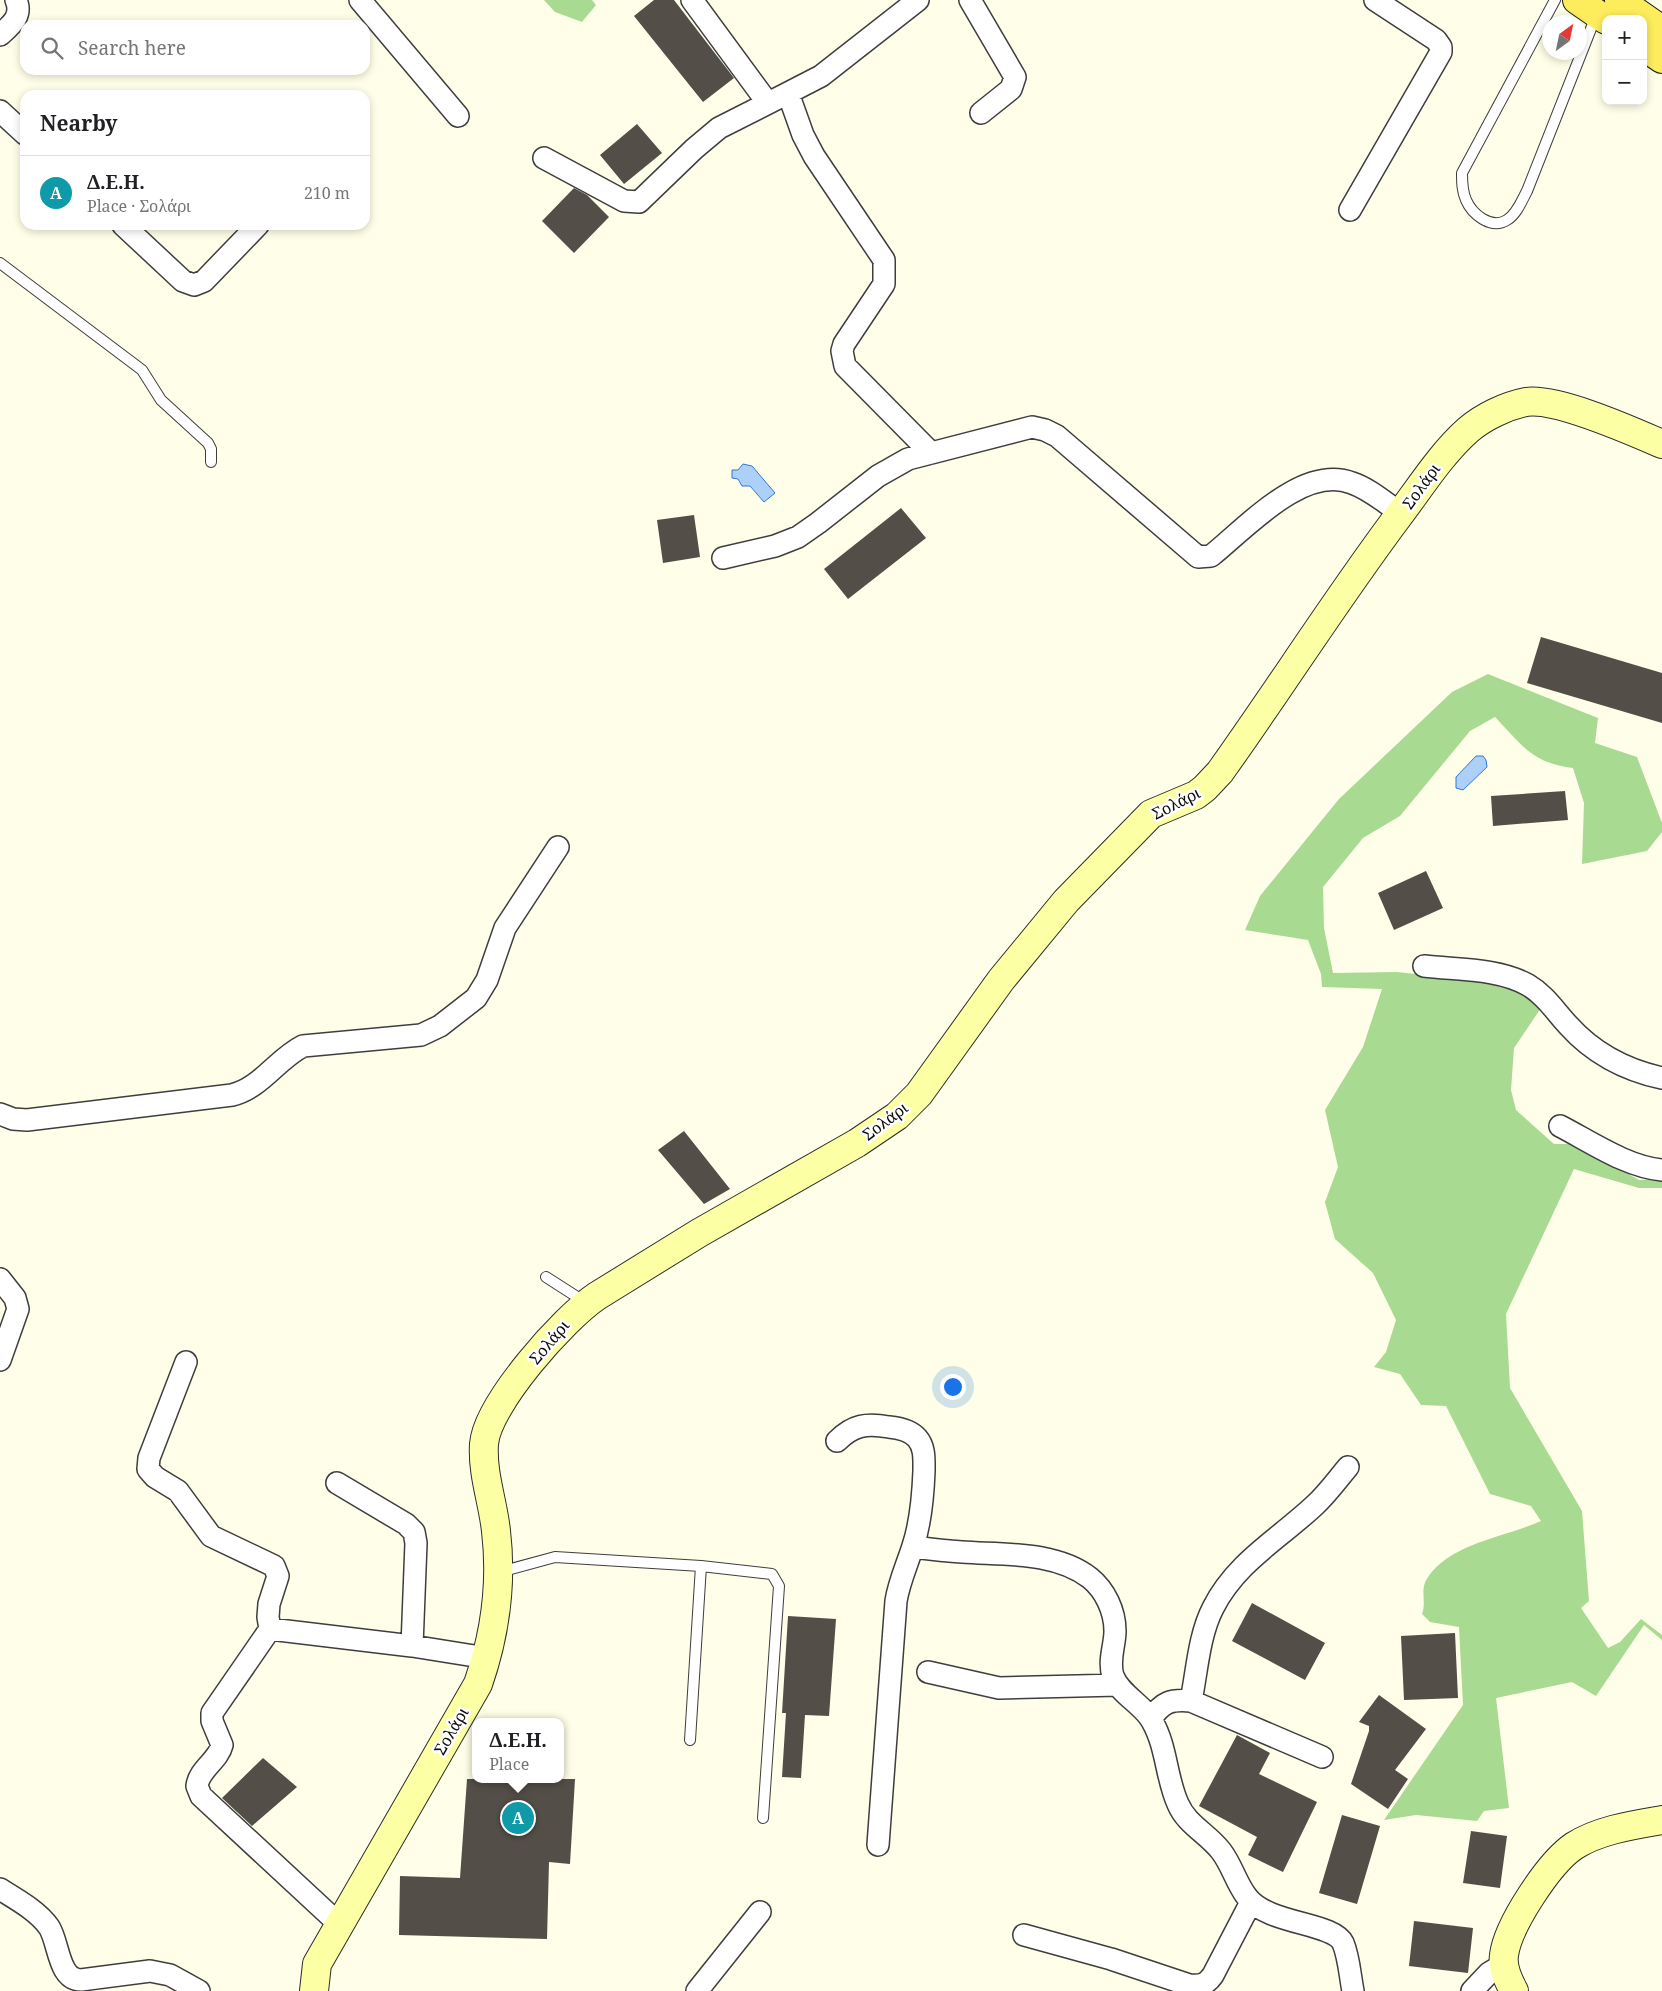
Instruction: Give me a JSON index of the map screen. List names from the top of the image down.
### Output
{
  "streets": {
    "street": ["Σολάρι"]
  },
  "north": "top right",
  "page": {
    "map_buttons": ["+", "−"],
    "search": "Search here",
    "heading": "Nearby",
    "list": [
      {
        "mark": "A",
        "name": "Δ.Ε.Η.",
        "note": "Place · Σολάρι",
        "value": "210 m"
      }
    ],
    "popup": ["Δ.Ε.Η.", "Place"],
    "pins": "A"
  }
}
